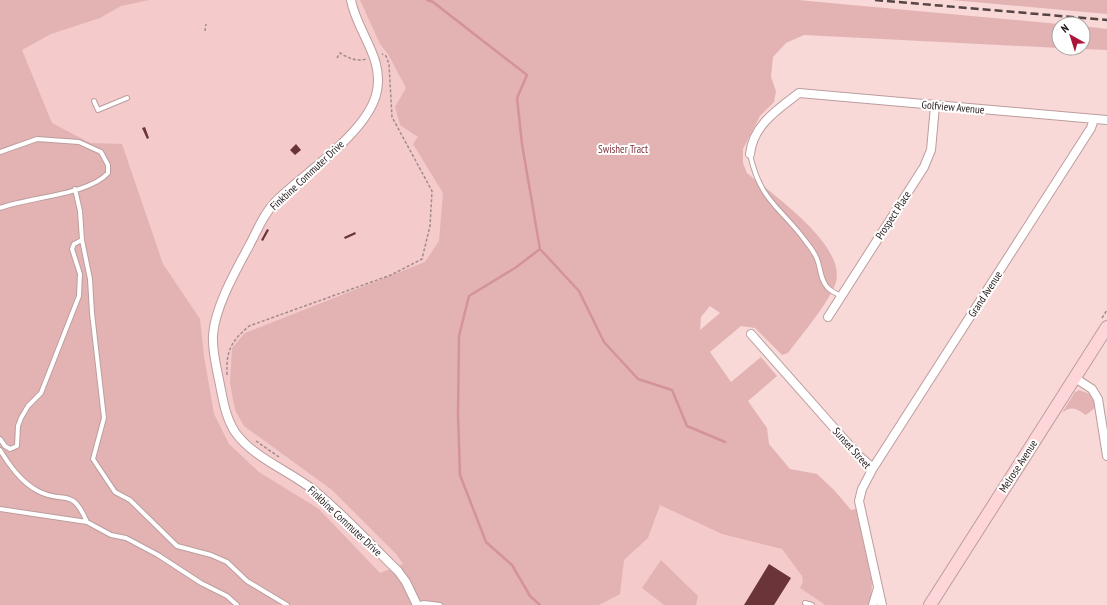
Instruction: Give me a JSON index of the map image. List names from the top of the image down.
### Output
{
  "streets": {
    "main road": ["Melrose Avenue"],
    "street": [
      "Golfview Avenue",
      "Finkbine Commuter Drive",
      "Prospect Place",
      "Grand Avenue",
      "Sunset Street"
    ]
  },
  "crossings": [
    ["Golfview Avenue", "Prospect Place"],
    ["Golfview Avenue", "Grand Avenue"],
    ["Grand Avenue", "Sunset Street"]
  ],
  "parks": ["Swisher Tract"],
  "north": "top left"
}
